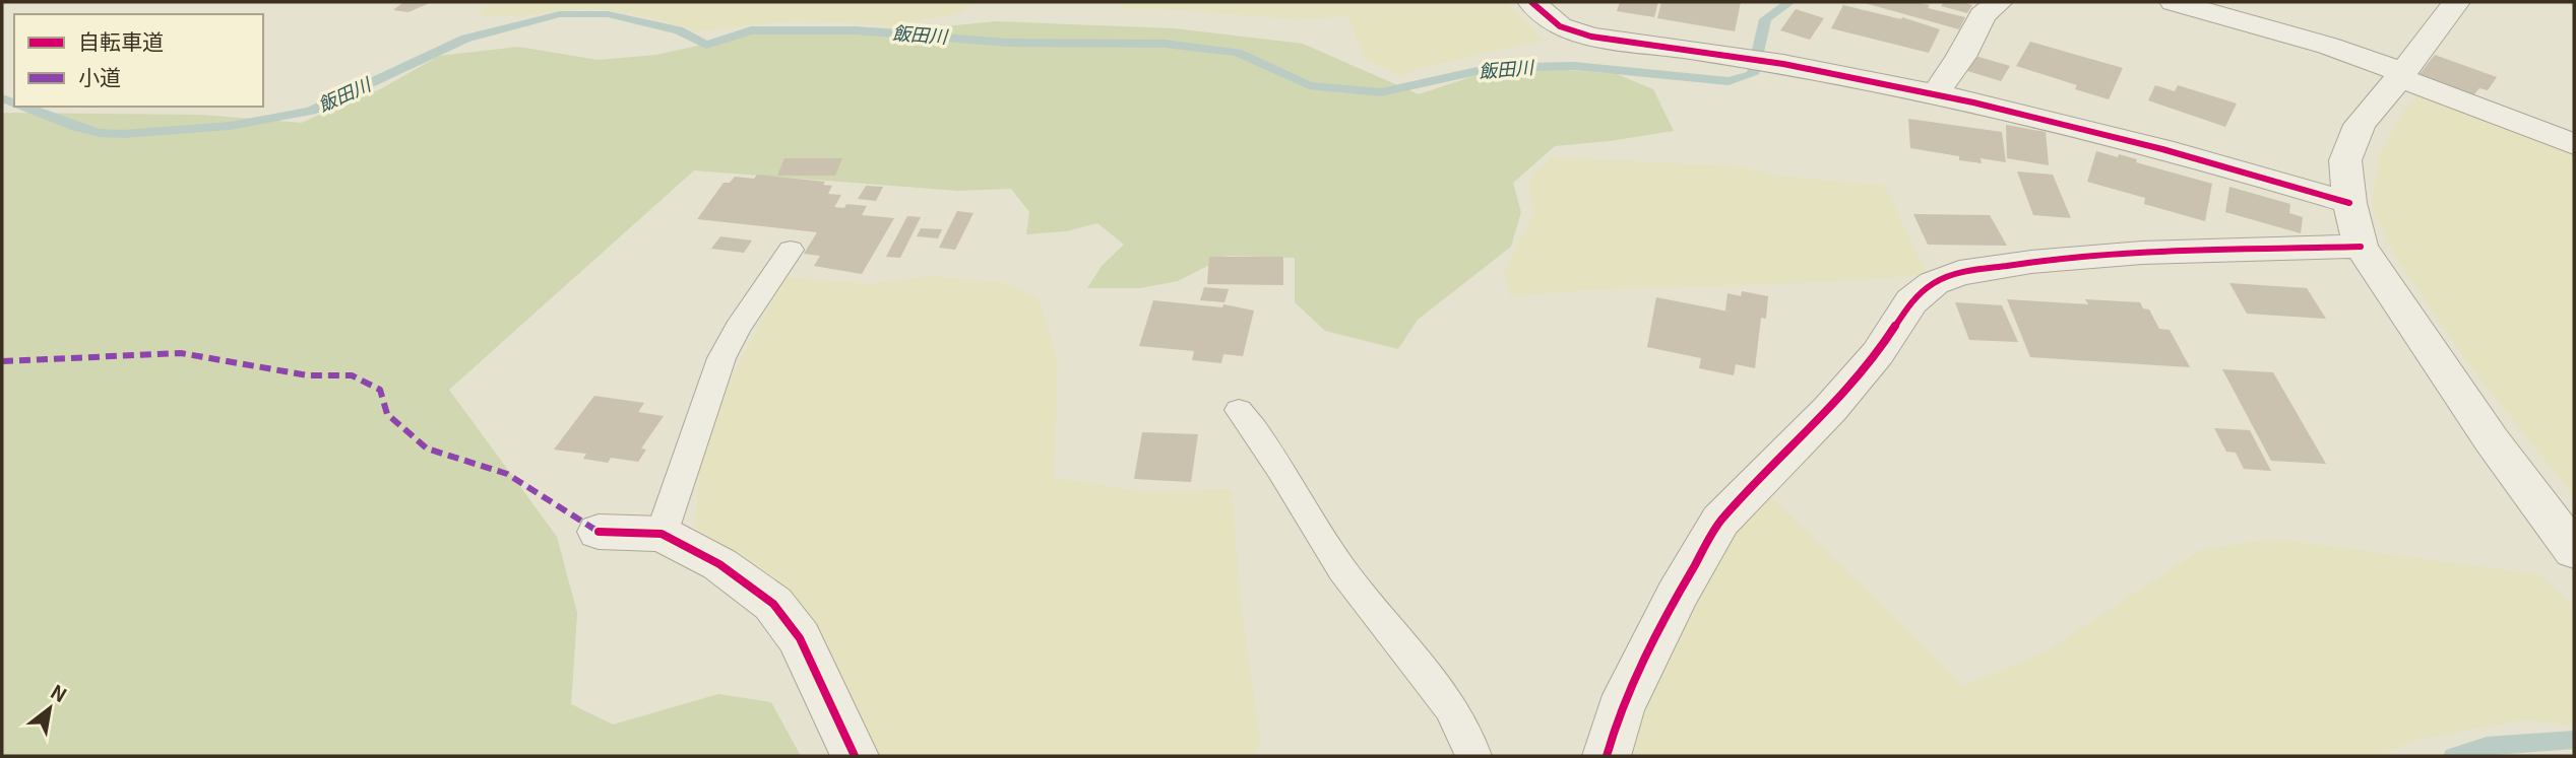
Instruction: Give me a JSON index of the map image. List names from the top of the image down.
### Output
{
  "water": ["飯田川"],
  "legend": ["自転車道", "小道"],
  "north": "top right"
}
